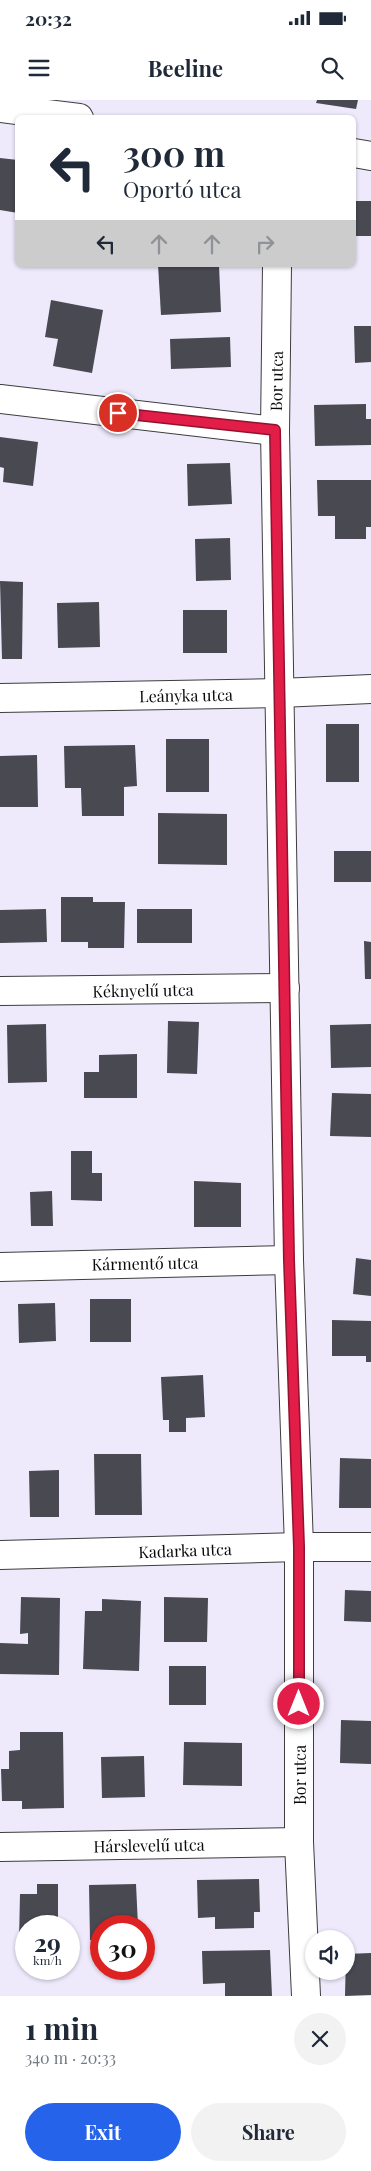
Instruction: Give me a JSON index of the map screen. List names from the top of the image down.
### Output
{
  "streets": {
    "street": [
      "Bor utca",
      "Leányka utca",
      "Kéknyelű utca",
      "Kármentő utca",
      "Kadarka utca",
      "Hárslevelű utca"
    ]
  },
  "crossings": [
    ["Bor utca", "Leányka utca"],
    ["Bor utca", "Kéknyelű utca"],
    ["Bor utca", "Kármentő utca"],
    ["Bor utca", "Kadarka utca"],
    ["Bor utca", "Hárslevelű utca"]
  ],
  "page": {
    "status": "20:32",
    "header": "Beeline",
    "turn": ["300 m", "Oportó utca"],
    "speed": "29 km/h",
    "limit": "30",
    "heading": ["1 min", "340 m · 20:33"],
    "buttons": ["Exit", "Share"]
  }
}
